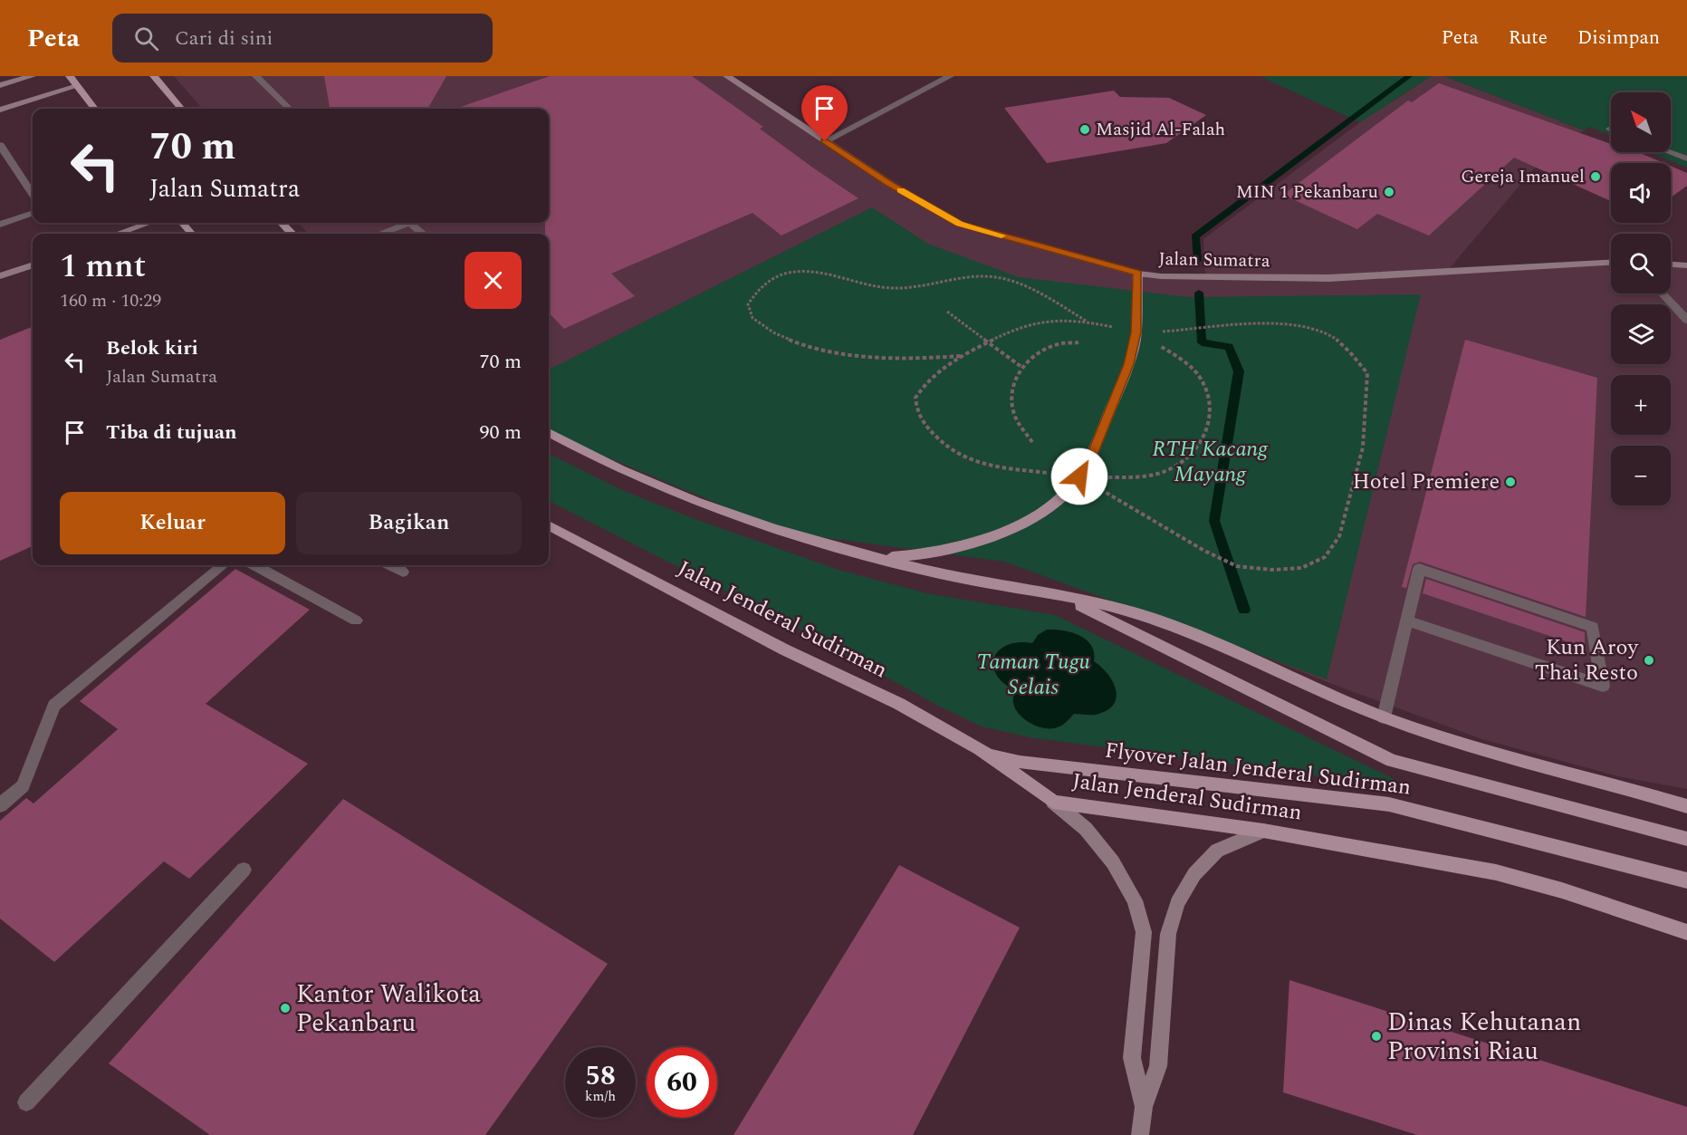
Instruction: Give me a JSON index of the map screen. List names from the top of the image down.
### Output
{
  "streets": {
    "main road": ["Jalan Jenderal Sudirman", "Flyover Jalan Jenderal Sudirman"],
    "street": ["Jalan Sumatra"]
  },
  "crossings": [
    ["Jalan Jenderal Sudirman", "Flyover Jalan Jenderal Sudirman"]
  ],
  "parks": ["RTH Kacang Mayang", "Taman Tugu Selais"],
  "places": [
    "Masjid Al-Falah",
    "Gereja Imanuel",
    "MIN 1 Pekanbaru",
    "Hotel Premiere",
    "Kun Aroy Thai Resto",
    "Kantor Walikota Pekanbaru",
    "Dinas Kehutanan Provinsi Riau"
  ],
  "north": "top left",
  "page": {
    "header": "Peta",
    "search": "Cari di sini",
    "nav": ["Peta", "Rute", "Disimpan"],
    "map_buttons": ["+", "−"],
    "turn": ["70 m", "Jalan Sumatra"],
    "heading": ["1 mnt", "160 m · 10:29"],
    "list": [
      {
        "name": "Belok kiri",
        "note": "Jalan Sumatra",
        "value": "70 m"
      },
      {
        "name": "Tiba di tujuan",
        "value": "90 m"
      }
    ],
    "buttons": ["Keluar", "Bagikan"],
    "speed": "58 km/h",
    "limit": "60"
  }
}
